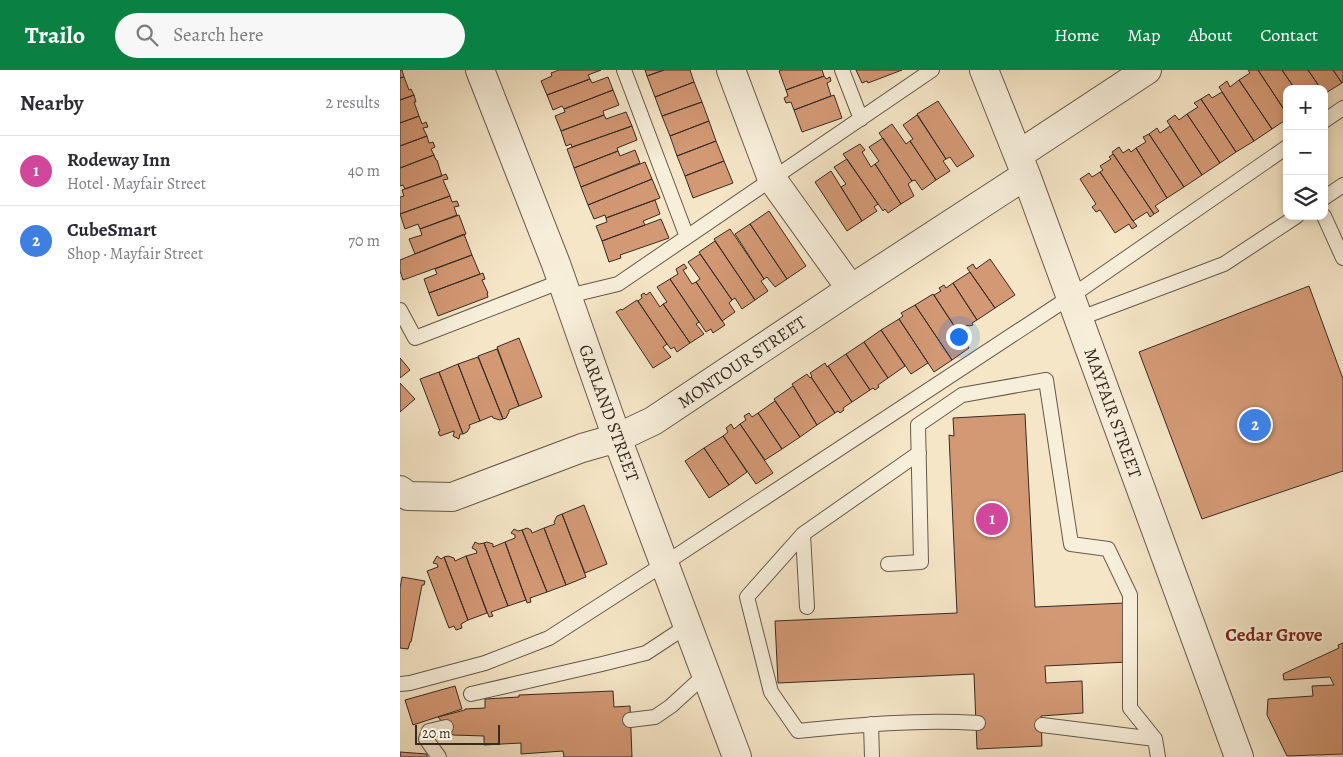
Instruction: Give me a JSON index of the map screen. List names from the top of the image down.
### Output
{
  "streets": {
    "street": ["MONTOUR STREET", "GARLAND STREET", "MAYFAIR STREET"]
  },
  "crossings": [
    ["MONTOUR STREET", "GARLAND STREET"],
    ["MONTOUR STREET", "MAYFAIR STREET"]
  ],
  "districts": ["Cedar Grove"],
  "scale_bar": "20 m",
  "page": {
    "header": "Trailo",
    "search": "Search here",
    "nav": [
      "Home",
      "Map",
      "About",
      "Contact"
    ],
    "heading": ["Nearby", "2 results"],
    "map_buttons": ["+", "−"],
    "list": [
      {
        "mark": "1",
        "name": "Rodeway Inn",
        "note": "Hotel · Mayfair Street",
        "value": "40 m"
      },
      {
        "mark": "2",
        "name": "CubeSmart",
        "note": "Shop · Mayfair Street",
        "value": "70 m"
      }
    ],
    "pins": ["2", "1"],
    "scale": "20 m"
  }
}
